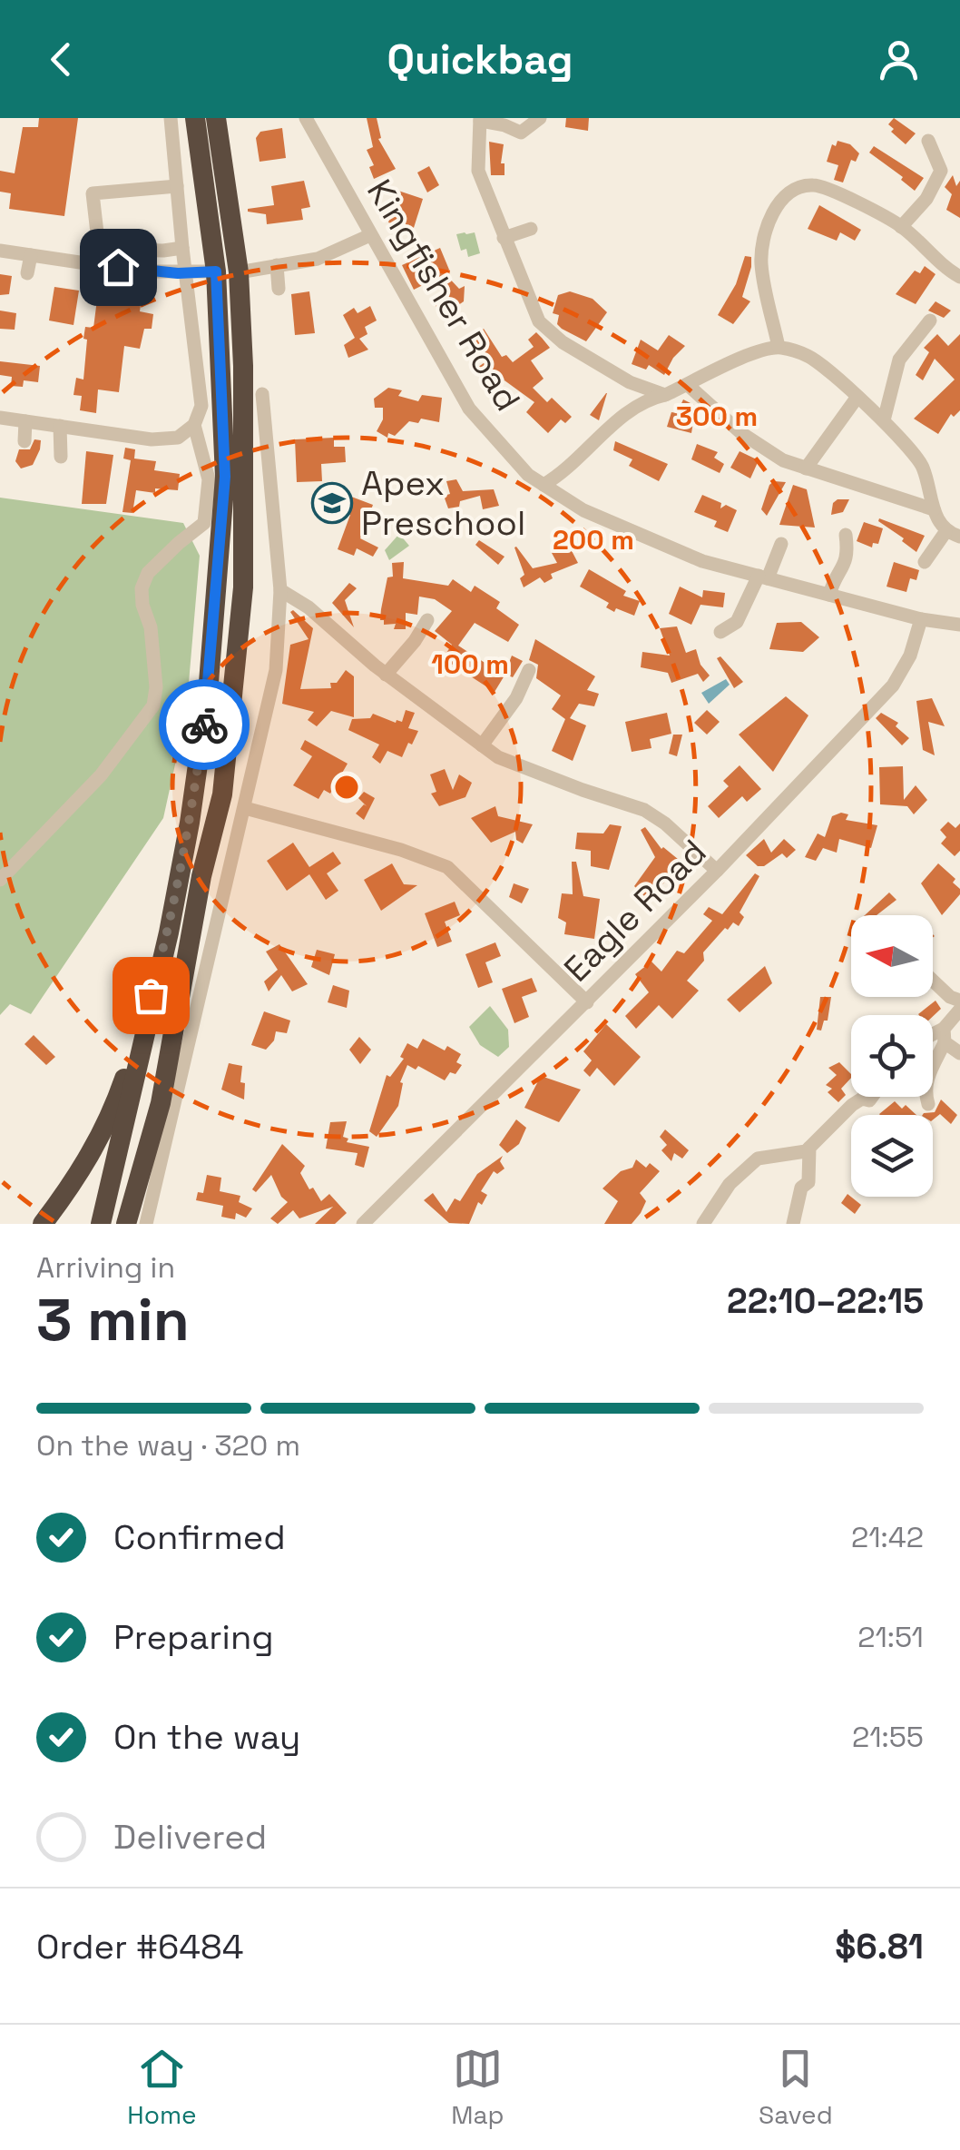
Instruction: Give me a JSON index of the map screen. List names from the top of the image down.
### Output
{
  "streets": {
    "street": ["Kingfisher Road", "Eagle Road"]
  },
  "crossings": [
    ["Kingfisher Road", "Eagle Road"]
  ],
  "places": {
    "school or university": ["Apex Preschool"]
  },
  "north": "left",
  "page": {
    "header": "Quickbag",
    "heading": ["3 min", "Arriving in", "22:10–22:15"],
    "panel": ["Order #6484", "$6.81"],
    "bar": "On the way · 320 m",
    "list": [
      ["Confirmed", "21:42"],
      ["Preparing", "21:51"],
      ["On the way", "21:55"],
      "Delivered"
    ],
    "tabs": ["Home", "Map", "Saved"]
  },
  "rings": ["300 m", "200 m", "100 m"]
}
